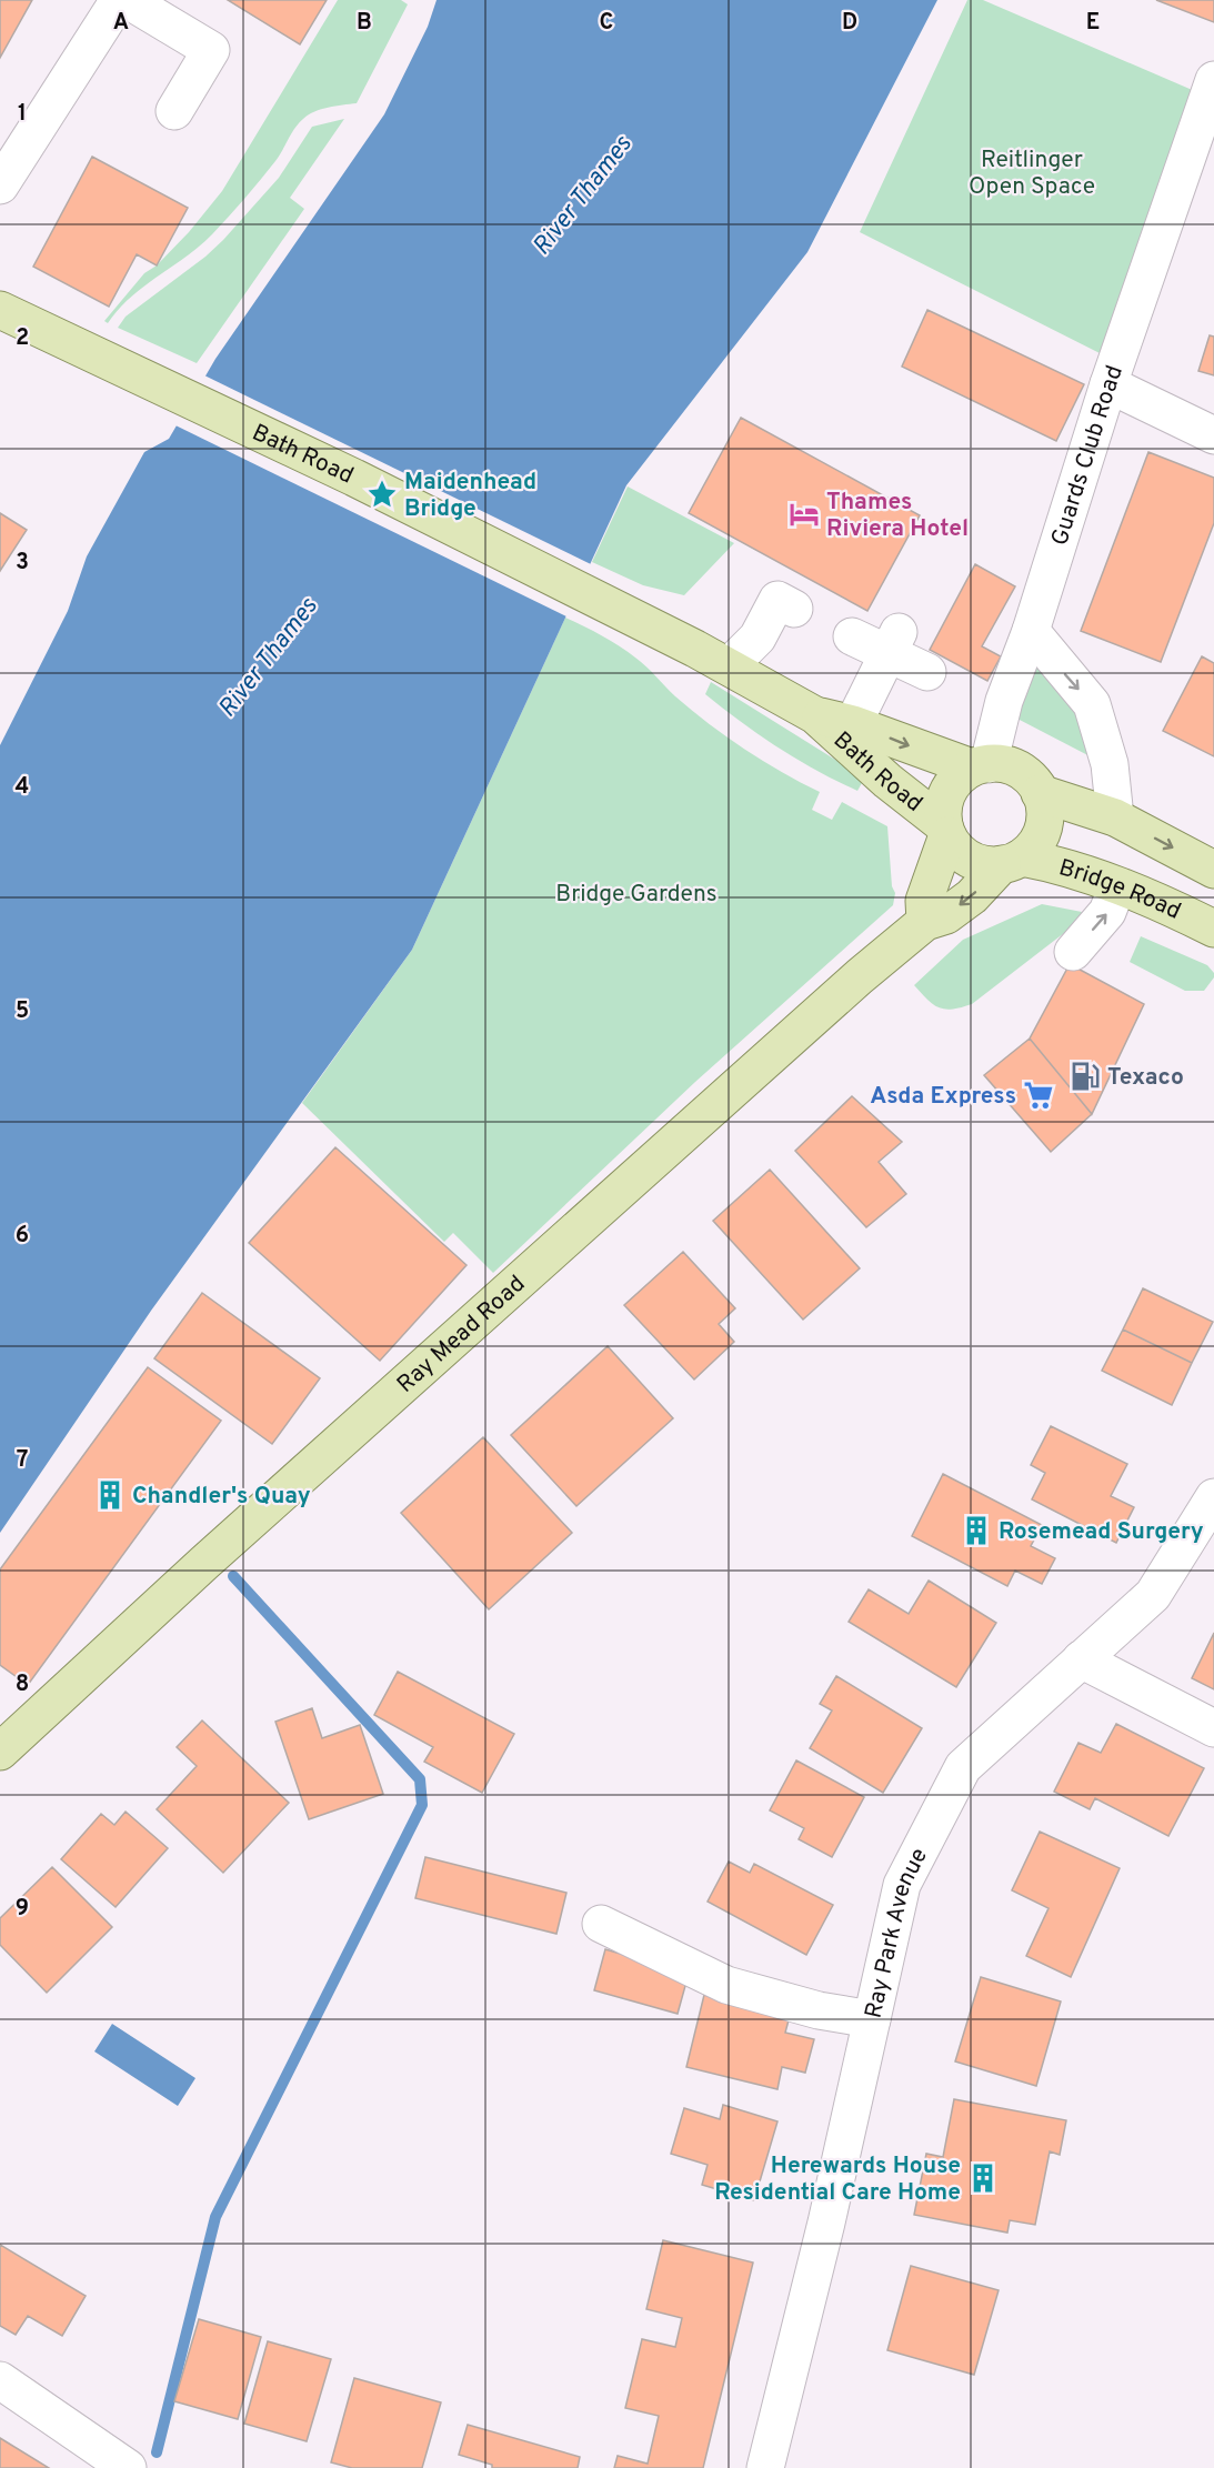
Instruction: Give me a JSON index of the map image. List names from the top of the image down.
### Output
{
  "streets": {
    "main road": ["Bath Road", "Bridge Road", "Ray Mead Road"],
    "street": ["Guards Club Road", "Ray Park Avenue"]
  },
  "crossings": [
    ["Bath Road", "Guards Club Road"],
    ["Bath Road", "Bridge Road"],
    ["Bath Road", "Ray Mead Road"],
    ["Guards Club Road", "Bridge Road"],
    ["Guards Club Road", "Ray Mead Road"],
    ["Bridge Road", "Ray Mead Road"]
  ],
  "water": ["River Thames"],
  "parks": ["Reitlinger Open Space", "Bridge Gardens"],
  "places": {
    "place": ["Maidenhead Bridge"],
    "hotel": ["Thames Riviera Hotel"],
    "fuel station": ["Texaco"],
    "supermarket": ["Asda Express"],
    "building": ["Chandler's Quay", "Rosemead Surgery", "Herewards House Residential Care Home"]
  },
  "grid": {
    "columns": [
      "A",
      "B",
      "C",
      "D",
      "E"
    ],
    "rows": [
      "1",
      "2",
      "3",
      "4",
      "5",
      "6",
      "7",
      "8",
      "9"
    ]
  }
}
